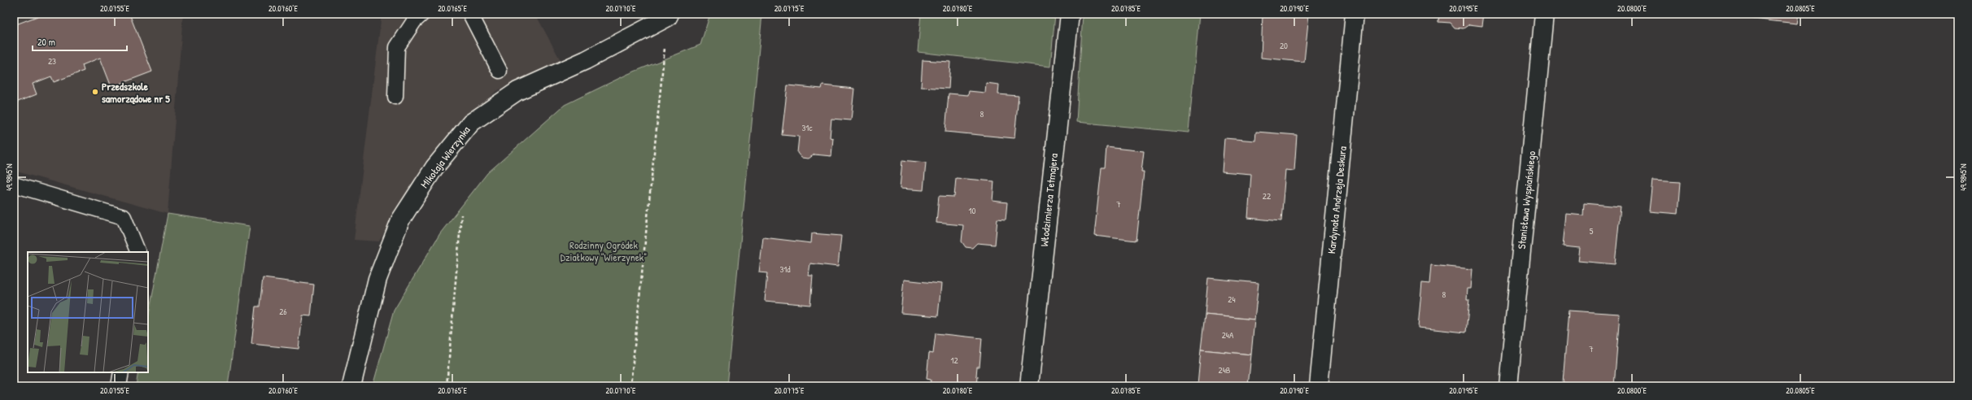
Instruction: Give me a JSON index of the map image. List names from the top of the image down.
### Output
{
  "streets": {
    "street": [
      "Mikołaja Wierzynka",
      "Włodzimierza Tetmajera",
      "Kardynała Andrzeja Deskura",
      "Stanisława Wyspiańskiego"
    ]
  },
  "parks": ["Rodzinny Ogródek Działkowy \"Wierzynek\""],
  "places": ["Przedszkole samorządowe nr 5"],
  "house_numbers": [
    "20",
    "23",
    "8",
    "31c",
    "22",
    "7",
    "10",
    "5",
    "31d",
    "8",
    "24",
    "26",
    "24A",
    "7",
    "12",
    "24B"
  ],
  "scale_bar": "20 m",
  "coordinates": [
    "20.0755°E",
    "20.0760°E",
    "20.0765°E",
    "20.0770°E",
    "20.0775°E",
    "20.0780°E",
    "20.0785°E",
    "20.0790°E",
    "20.0795°E",
    "20.0800°E",
    "20.0805°E",
    "49.9845°N"
  ]
}
